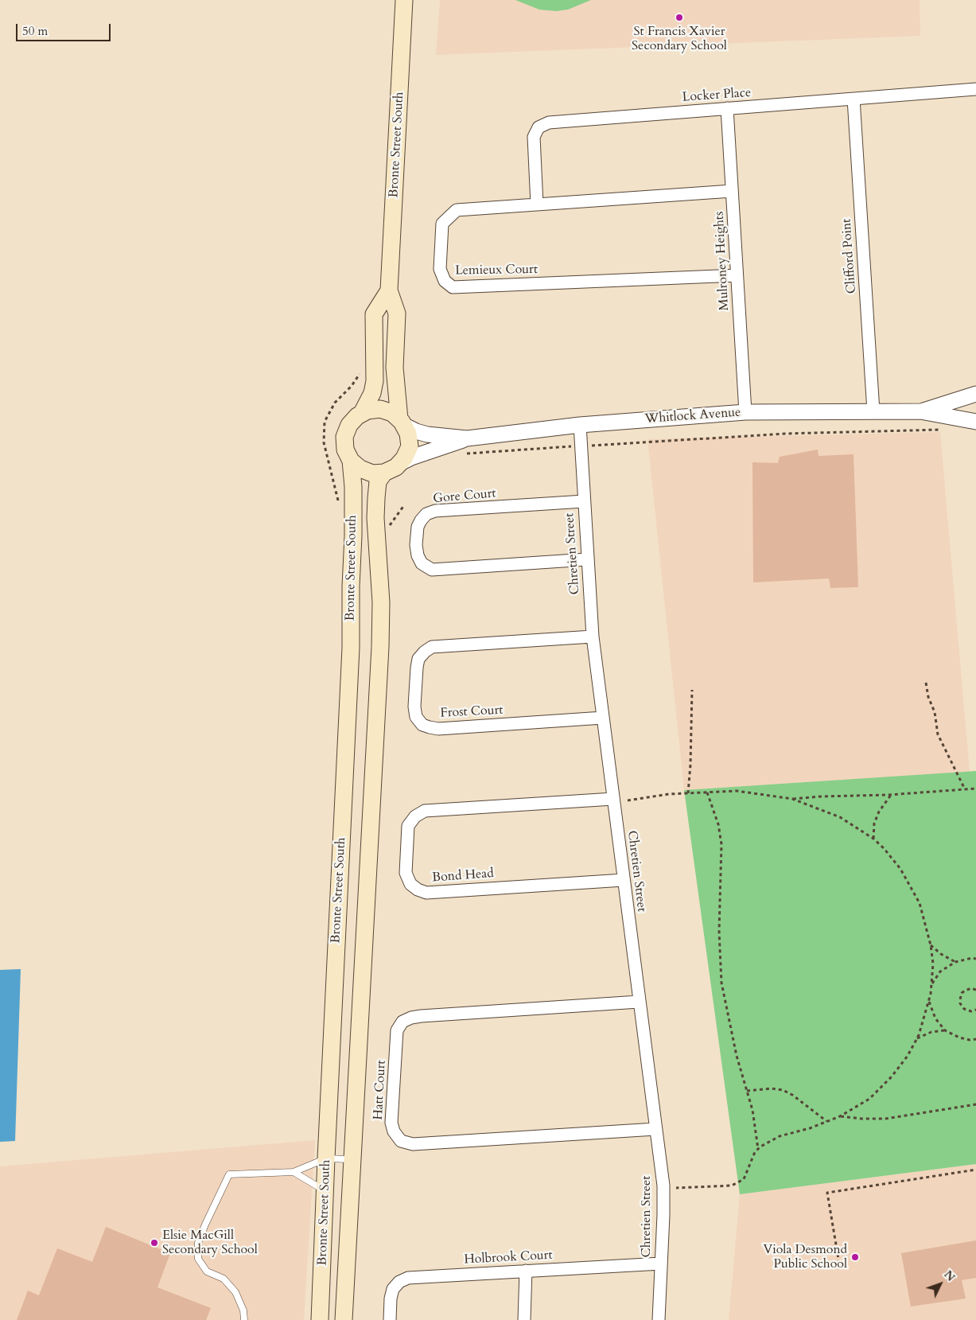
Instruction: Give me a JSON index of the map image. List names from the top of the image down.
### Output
{
  "streets": {
    "main road": ["Bronte Street South"],
    "street": [
      "Locker Place",
      "Clifford Point",
      "Mulroney Heights",
      "Lemieux Court",
      "Whitlock Avenue",
      "Gore Court",
      "Chretien Street",
      "Frost Court",
      "Bond Head",
      "Hatt Court",
      "Holbrook Court"
    ]
  },
  "crossings": [
    ["Locker Place", "Clifford Point"],
    ["Locker Place", "Mulroney Heights"],
    ["Locker Place", "Lemieux Court"],
    ["Bronte Street South", "Whitlock Avenue"],
    ["Clifford Point", "Whitlock Avenue"],
    ["Mulroney Heights", "Lemieux Court"],
    ["Mulroney Heights", "Whitlock Avenue"],
    ["Whitlock Avenue", "Chretien Street"],
    ["Gore Court", "Chretien Street"],
    ["Chretien Street", "Frost Court"],
    ["Chretien Street", "Bond Head"],
    ["Chretien Street", "Hatt Court"],
    ["Chretien Street", "Holbrook Court"]
  ],
  "places": ["St Francis Xavier Secondary School", "Elsie MacGill Secondary School", "Viola Desmond Public School"],
  "scale_bar": "50 m",
  "north": "top right"
}
